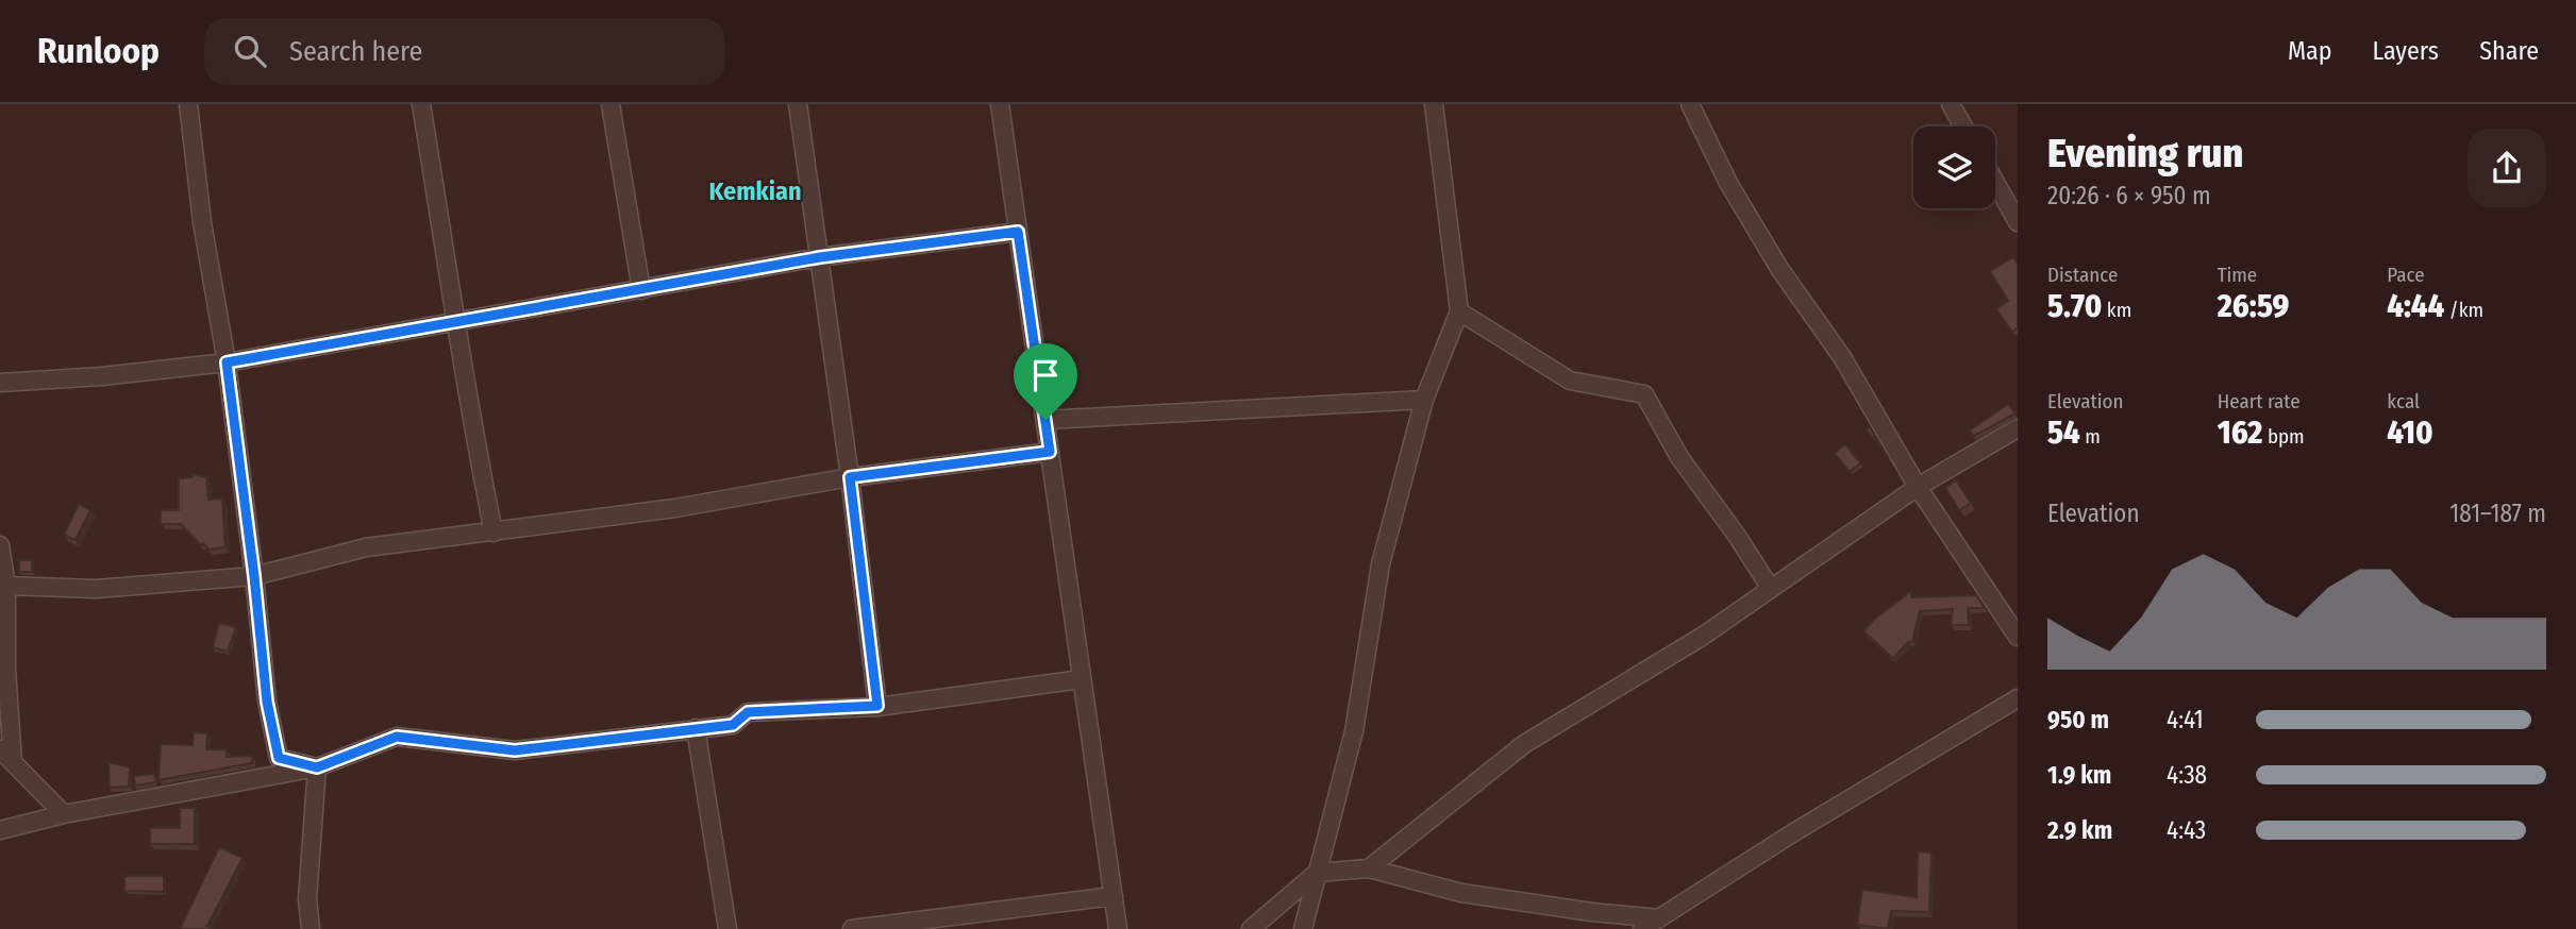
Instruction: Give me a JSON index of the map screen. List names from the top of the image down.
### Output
{
  "districts": ["Kemkian"],
  "page": {
    "header": "Runloop",
    "search": "Search here",
    "nav": ["Map", "Layers", "Share"],
    "heading": ["Evening run", "20:26 · 6 × 950 m"],
    "stats": [
      ["Distance", "5.70 km"],
      ["Time", "26:59"],
      ["Pace", "4:44 /km"],
      ["Elevation", "54 m"],
      ["Heart rate", "162 bpm"],
      ["kcal", "410"]
    ],
    "chart": ["Elevation", "181–187 m"],
    "list": [
      {
        "name": "950 m",
        "note": "4:41"
      },
      {
        "name": "1.9 km",
        "note": "4:38"
      },
      {
        "name": "2.9 km",
        "note": "4:43"
      }
    ]
  }
}
